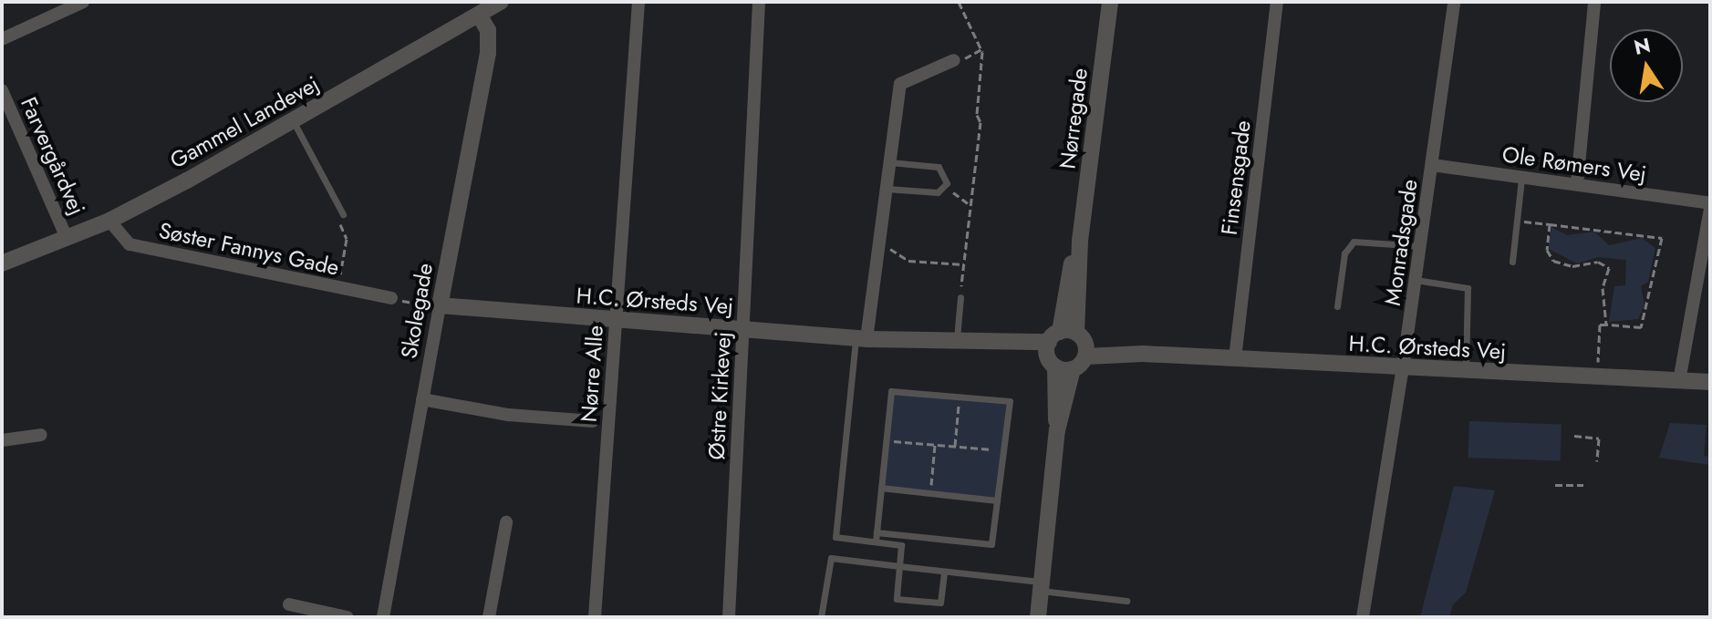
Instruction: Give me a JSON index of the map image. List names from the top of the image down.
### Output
{
  "streets": {
    "street": [
      "Nørregade",
      "Gammel Landevej",
      "Farvergårdvej",
      "Ole Rømers Vej",
      "Finsensgade",
      "Monradsgade",
      "Søster Fannys Gade",
      "H.C. Ørsteds Vej",
      "Skolegade",
      "Nørre Alle",
      "Østre Kirkevej"
    ]
  },
  "crossings": [
    ["Nørregade", "H.C. Ørsteds Vej"],
    ["Gammel Landevej", "Farvergårdvej"],
    ["Gammel Landevej", "Søster Fannys Gade"],
    ["Gammel Landevej", "Skolegade"],
    ["Ole Rømers Vej", "Monradsgade"],
    ["Ole Rømers Vej", "H.C. Ørsteds Vej"],
    ["Finsensgade", "H.C. Ørsteds Vej"],
    ["Monradsgade", "H.C. Ørsteds Vej"],
    ["H.C. Ørsteds Vej", "Skolegade"],
    ["H.C. Ørsteds Vej", "Nørre Alle"],
    ["H.C. Ørsteds Vej", "Østre Kirkevej"],
    ["Skolegade", "Nørre Alle"]
  ],
  "north": "top"
}
